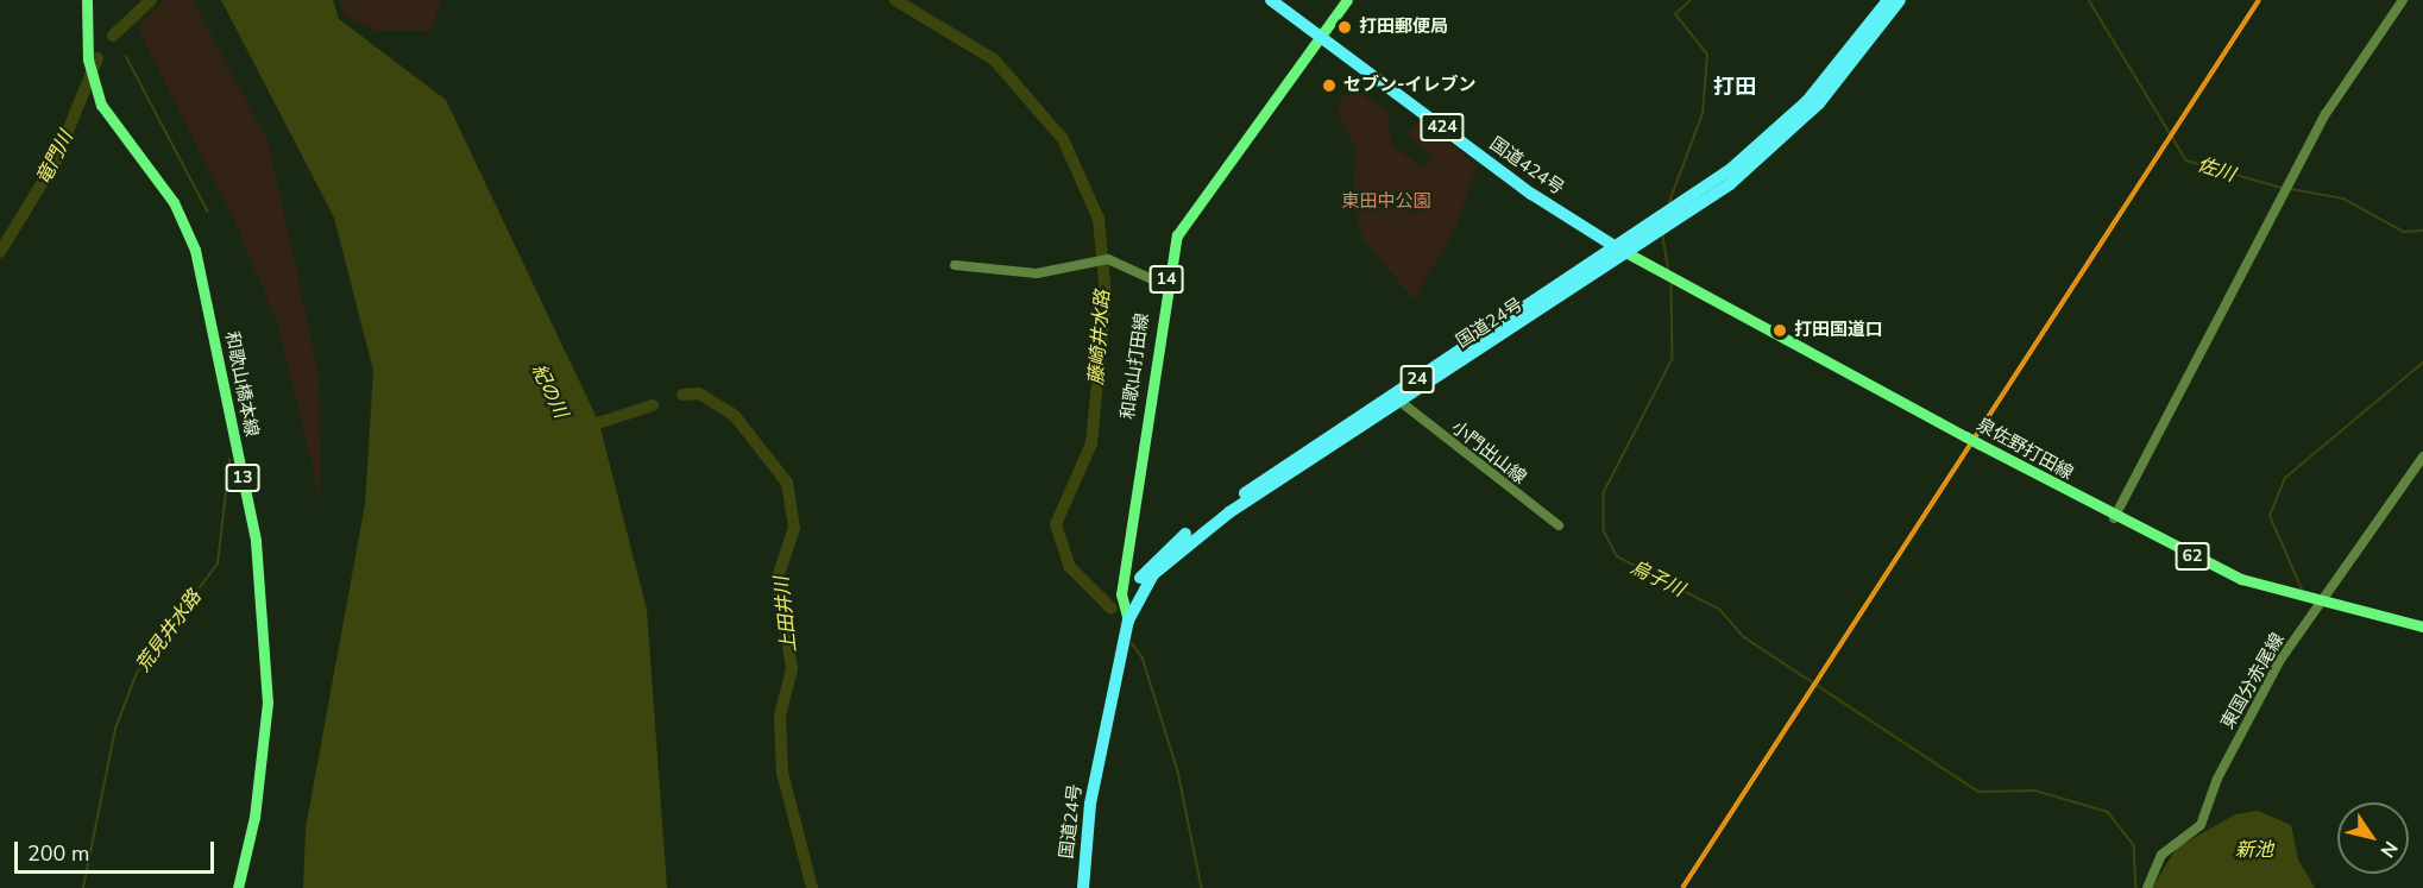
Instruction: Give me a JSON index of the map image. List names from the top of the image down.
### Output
{
  "streets": {
    "highway": [
      "424",
      "国道424号",
      "国道24号",
      "24"
    ],
    "main road": [
      "14",
      "和歌山打田線",
      "和歌山橋本線",
      "泉佐野打田線",
      "13",
      "62"
    ],
    "street": ["小門出山線", "東国分赤尾線"]
  },
  "crossings": [
    ["国道424号", "国道24号"],
    ["国道424号", "和歌山打田線"],
    ["国道424号", "泉佐野打田線"],
    ["国道24号", "和歌山打田線"],
    ["国道24号", "泉佐野打田線"],
    ["国道24号", "小門出山線"],
    ["泉佐野打田線", "東国分赤尾線"]
  ],
  "districts": ["打田"],
  "water": [
    "竜門川",
    "佐川",
    "藤崎井水路",
    "紀の川",
    "烏子川",
    "上田井川",
    "荒見井水路",
    "新池"
  ],
  "parks": ["東田中公園"],
  "places": ["打田郵便局", "セブン-イレブン", "打田国道口"],
  "scale_bar": "200 m",
  "north": "bottom right"
}
